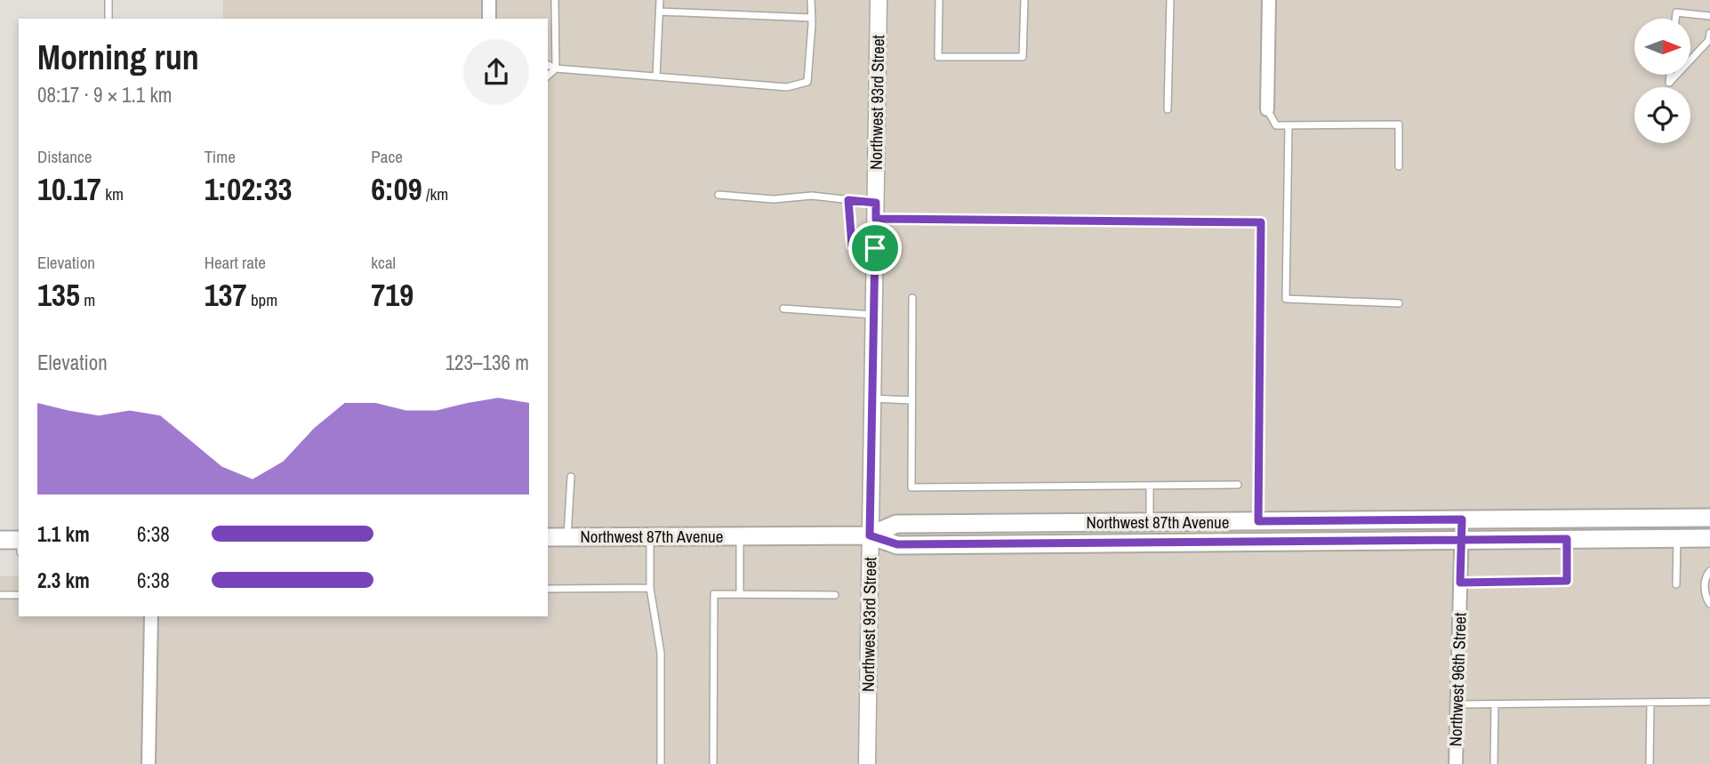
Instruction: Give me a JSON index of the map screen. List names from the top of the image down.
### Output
{
  "streets": {
    "main road": ["Northwest 87th Avenue"],
    "street": ["Northwest 93rd Street", "Northwest 96th Street"]
  },
  "crossings": [
    ["Northwest 93rd Street", "Northwest 87th Avenue"],
    ["Northwest 87th Avenue", "Northwest 96th Street"]
  ],
  "north": "right",
  "page": {
    "heading": ["Morning run", "08:17 · 9 × 1.1 km"],
    "stats": [
      ["Distance", "10.17 km"],
      ["Time", "1:02:33"],
      ["Pace", "6:09 /km"],
      ["Elevation", "135 m"],
      ["Heart rate", "137 bpm"],
      ["kcal", "719"]
    ],
    "chart": ["Elevation", "123–136 m"],
    "list": [
      {
        "name": "1.1 km",
        "note": "6:38"
      },
      {
        "name": "2.3 km",
        "note": "6:38"
      }
    ]
  }
}
